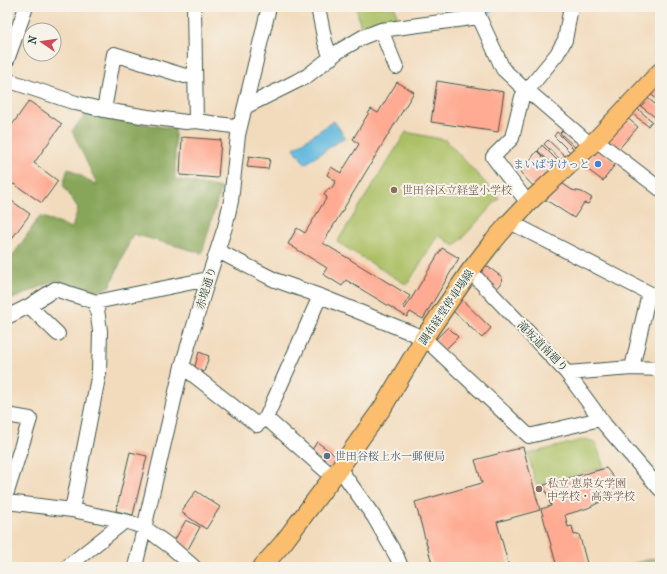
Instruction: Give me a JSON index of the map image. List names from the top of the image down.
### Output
{
  "streets": {
    "main road": ["調布経堂停車場線"],
    "street": ["赤堤通り", "滝坂道南廻り"]
  },
  "crossings": [
    ["調布経堂停車場線", "滝坂道南廻り"]
  ],
  "places": [
    "まいばすけっと",
    "世田谷区立経堂小学校",
    "世田谷桜上水一郵便局",
    "私立 恵泉女学園 中学校・高等学校"
  ],
  "north": "left"
}
